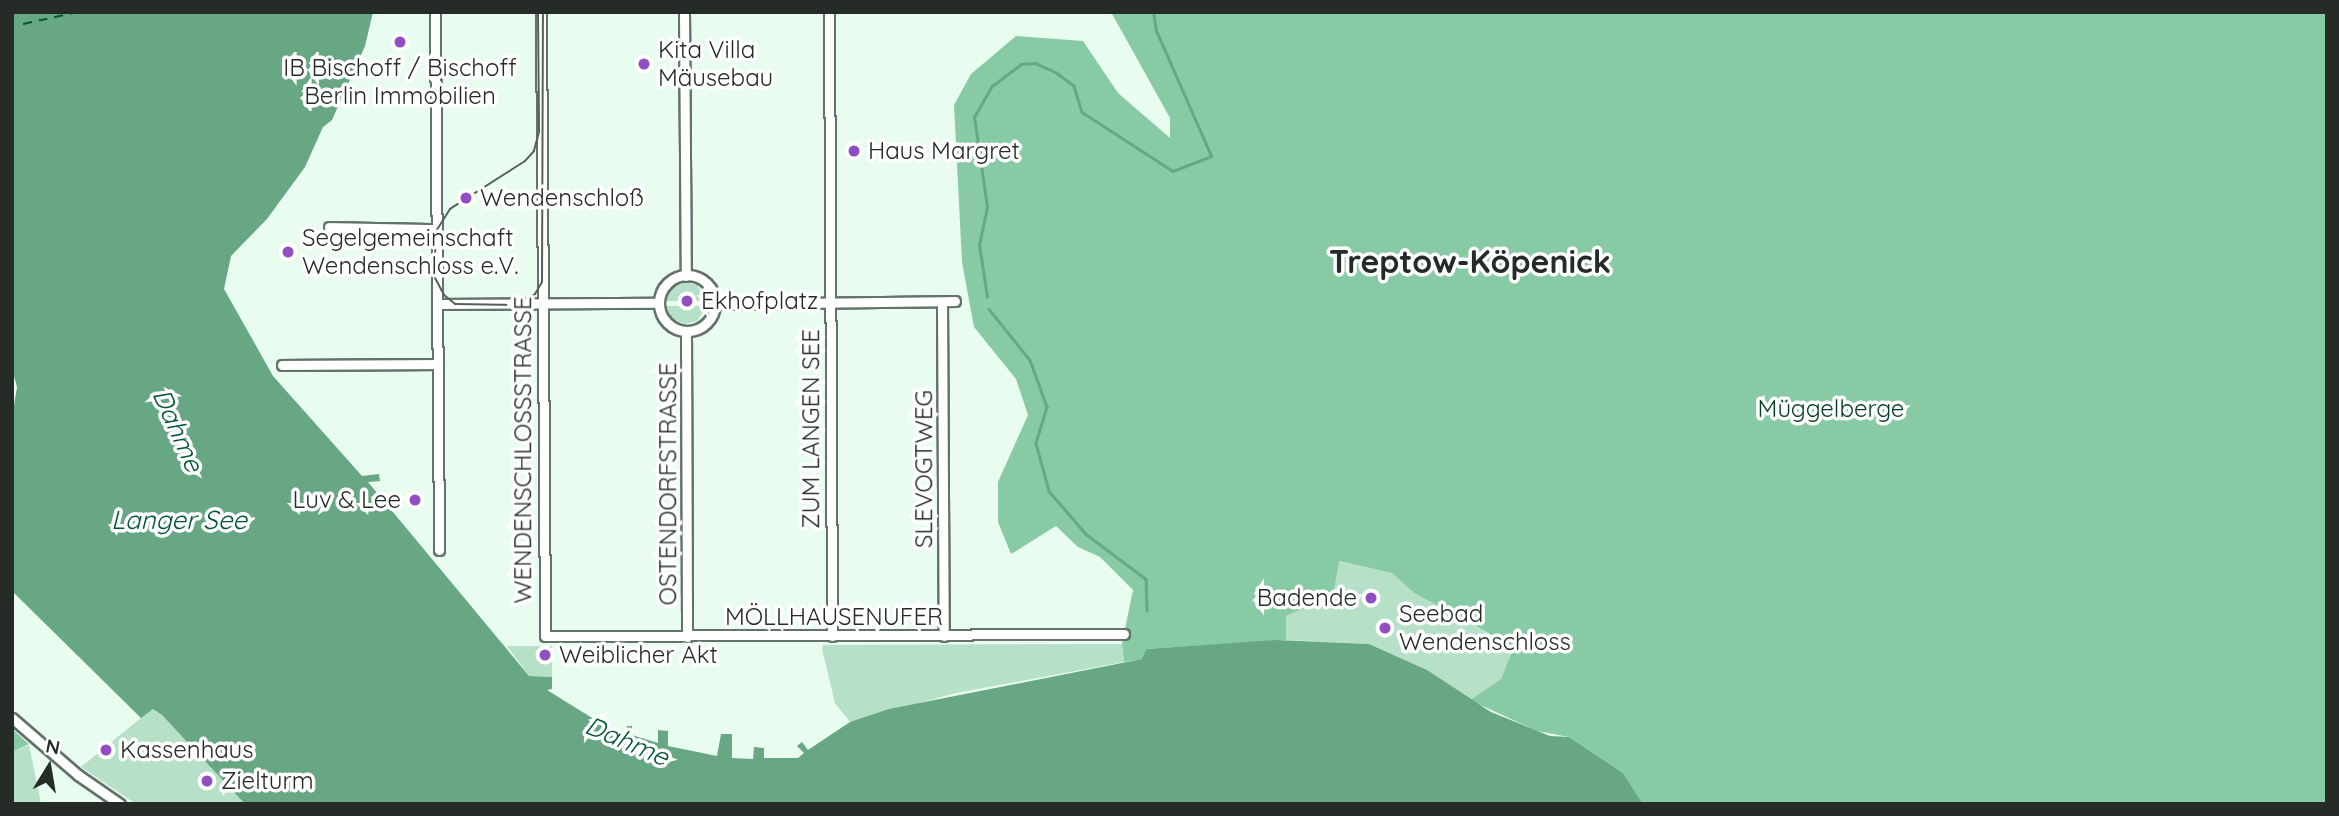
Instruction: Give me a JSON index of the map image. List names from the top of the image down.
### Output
{
  "streets": {
    "street": [
      "ZUM LANGEN SEE",
      "WENDENSCHLOSSSTRASSE",
      "SLEVOGTWEG",
      "OSTENDORFSTRASSE",
      "MÖLLHAUSENUFER"
    ]
  },
  "crossings": [
    ["ZUM LANGEN SEE", "MÖLLHAUSENUFER"],
    ["WENDENSCHLOSSSTRASSE", "MÖLLHAUSENUFER"],
    ["SLEVOGTWEG", "MÖLLHAUSENUFER"],
    ["OSTENDORFSTRASSE", "MÖLLHAUSENUFER"]
  ],
  "districts": ["Treptow-Köpenick"],
  "water": ["Dahme", "Langer See"],
  "parks": ["Müggelberge"],
  "places": [
    "IB Bischoff / Bischoff Berlin Immobilien",
    "Kita Villa Mäusebau",
    "Haus Margret",
    "Wendenschloß",
    "Segelgemeinschaft Wendenschloss e.V.",
    "Ekhofplatz",
    "Luv & Lee",
    "Badende",
    "Seebad Wendenschloss",
    "Weiblicher Akt",
    "Kassenhaus",
    "Zielturm"
  ],
  "north": "top"
}
